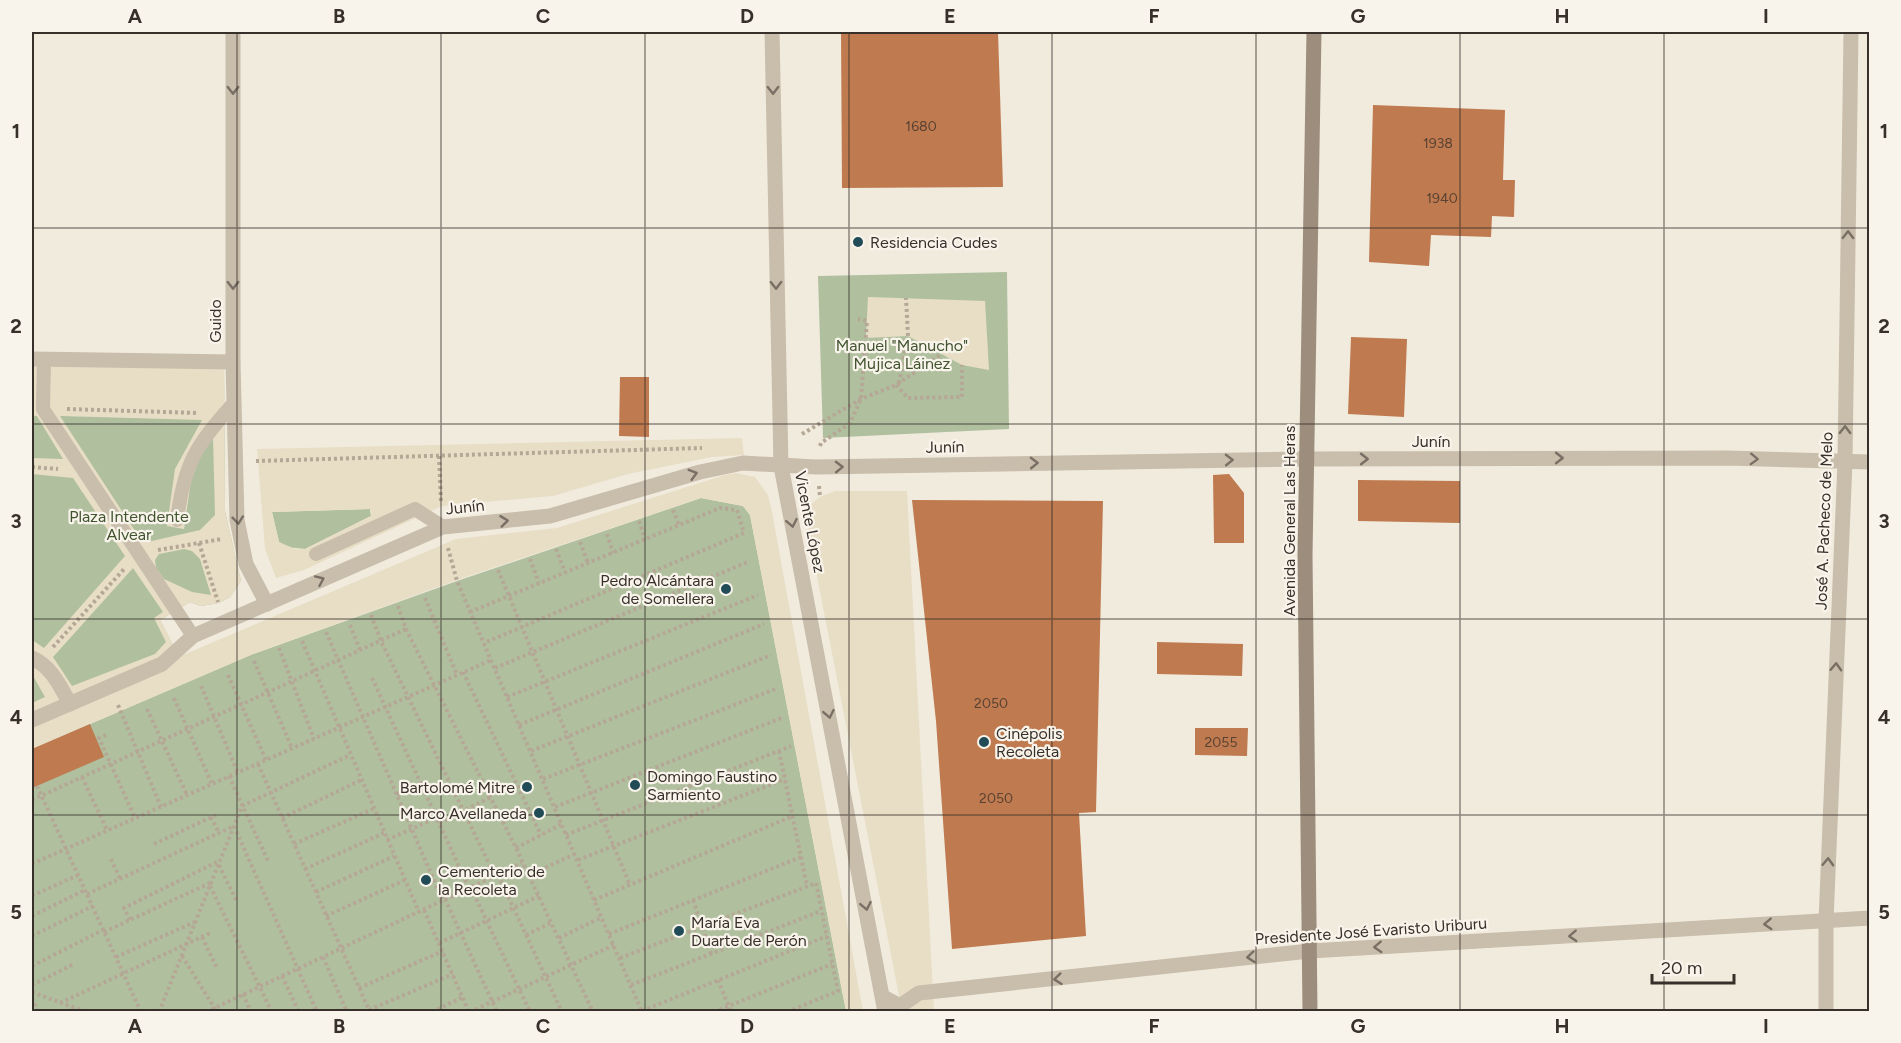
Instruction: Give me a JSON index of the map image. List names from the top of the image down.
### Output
{
  "streets": {
    "main road": ["Avenida General Las Heras"],
    "street": [
      "Guido",
      "Junín",
      "José A. Pacheco de Melo",
      "Vicente López",
      "Presidente José Evaristo Uriburu"
    ]
  },
  "crossings": [
    ["Guido", "Junín"],
    ["Junín", "Avenida General Las Heras"],
    ["Junín", "José A. Pacheco de Melo"],
    ["Junín", "Vicente López"],
    ["Avenida General Las Heras", "Presidente José Evaristo Uriburu"],
    ["José A. Pacheco de Melo", "Presidente José Evaristo Uriburu"],
    ["Vicente López", "Presidente José Evaristo Uriburu"]
  ],
  "one_way": [
    "Guido",
    "Junín",
    "José A. Pacheco de Melo",
    "Vicente López",
    "Presidente José Evaristo Uriburu"
  ],
  "parks": ["Manuel \"Manucho\" Mujica Láinez", "Plaza Intendente Alvear"],
  "places": [
    "Residencia Cudes",
    "Pedro Alcántara de Somellera",
    "Cinépolis Recoleta",
    "Domingo Faustino Sarmiento",
    "Bartolomé Mitre",
    "Marco Avellaneda",
    "Cementerio de la Recoleta",
    "María Eva Duarte de Perón"
  ],
  "house_numbers": [
    "1680",
    "1938",
    "1940",
    "2050",
    "2055",
    "2050"
  ],
  "scale_bar": "20 m",
  "grid": {
    "columns": [
      "A",
      "B",
      "C",
      "D",
      "E",
      "F",
      "G",
      "H",
      "I"
    ],
    "rows": [
      "1",
      "2",
      "3",
      "4",
      "5"
    ]
  }
}
